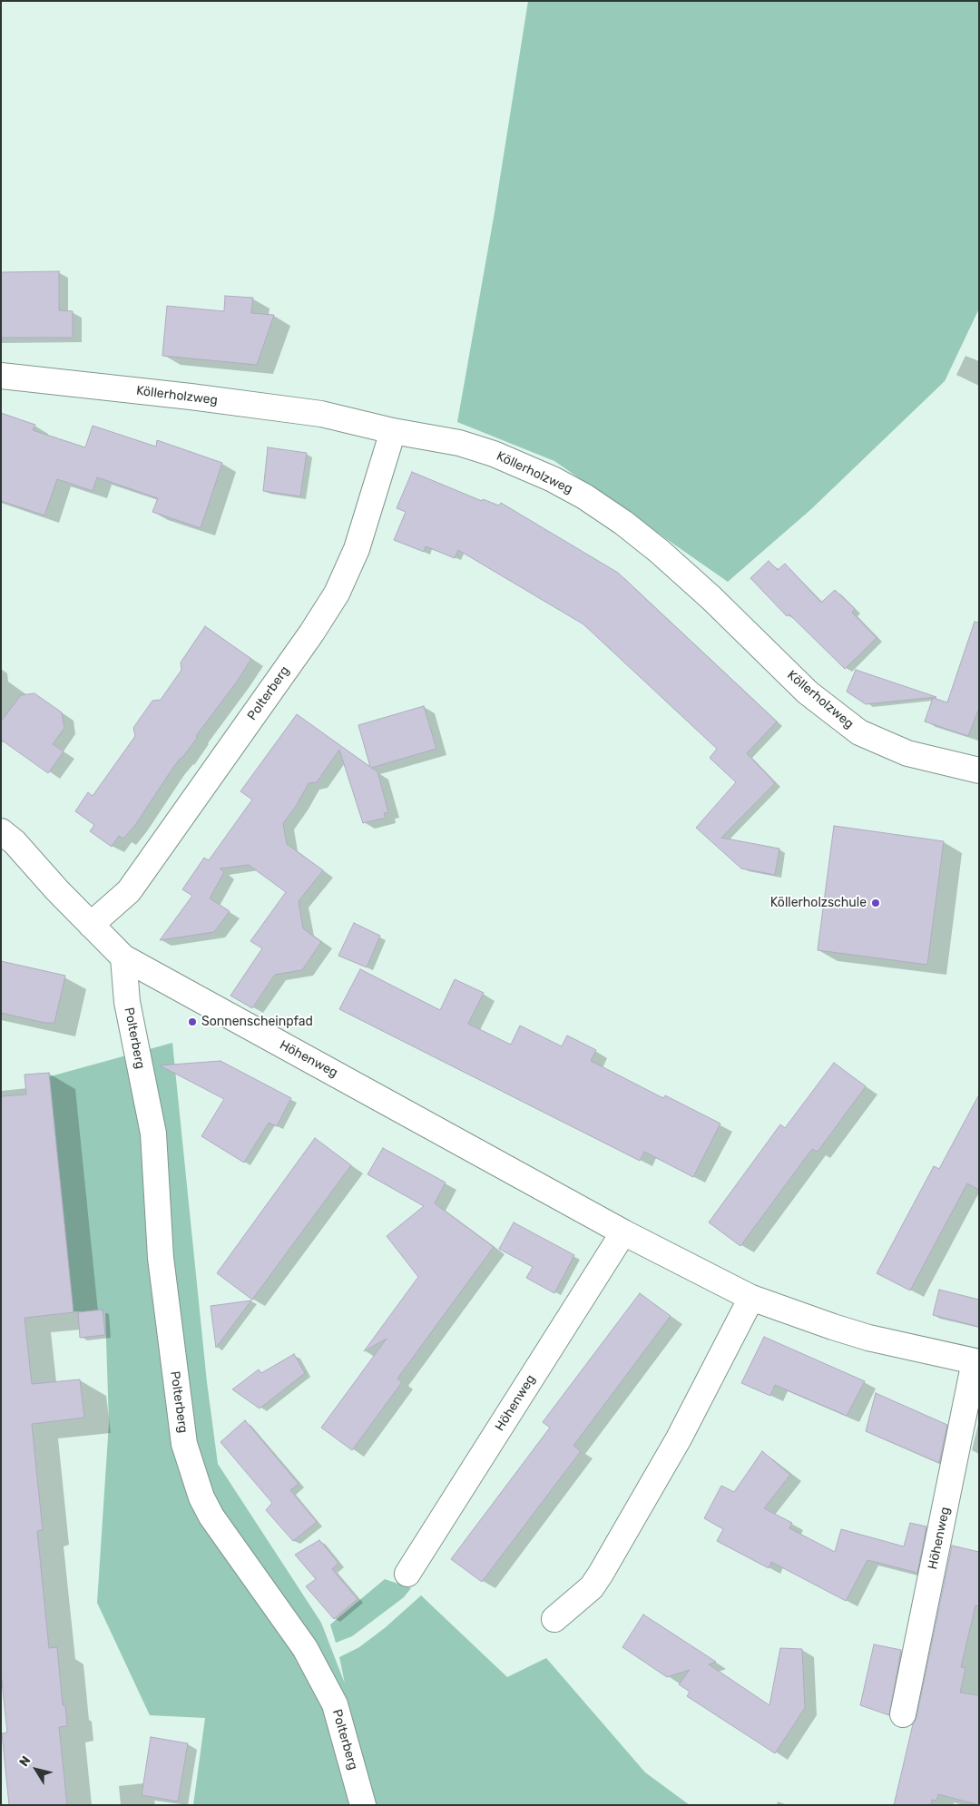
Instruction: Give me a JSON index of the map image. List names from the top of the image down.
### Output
{
  "streets": {
    "street": ["Köllerholzweg", "Polterberg", "Höhenweg"]
  },
  "crossings": [
    ["Köllerholzweg", "Polterberg"],
    ["Polterberg", "Höhenweg"]
  ],
  "places": ["Köllerholzschule", "Sonnenscheinpfad"],
  "north": "top left"
}
